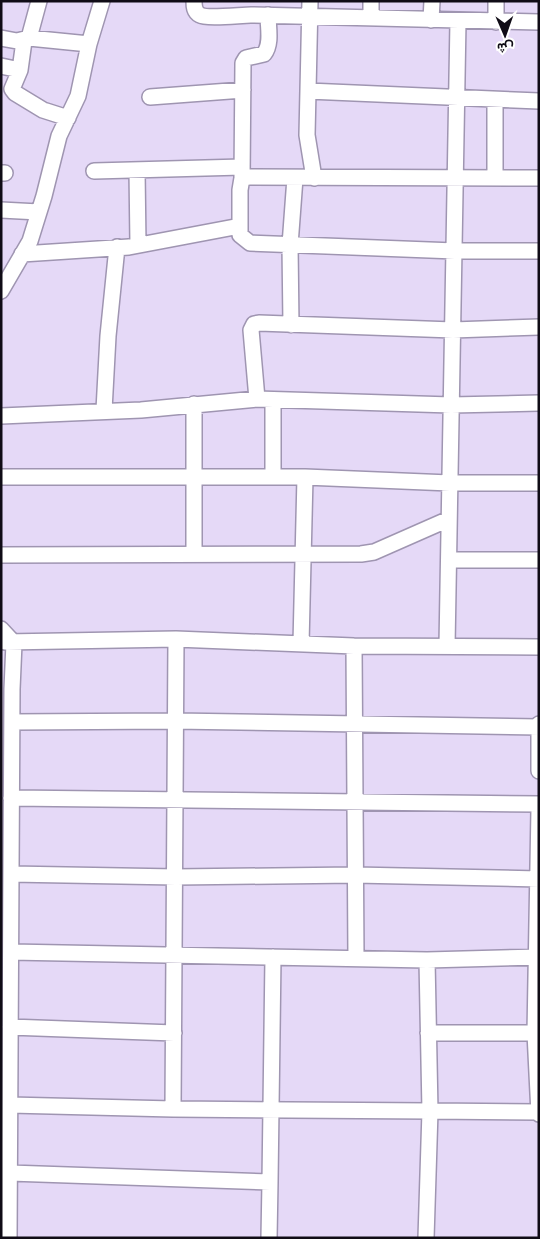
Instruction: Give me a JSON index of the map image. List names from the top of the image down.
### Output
{
  "north": "bottom"
}
